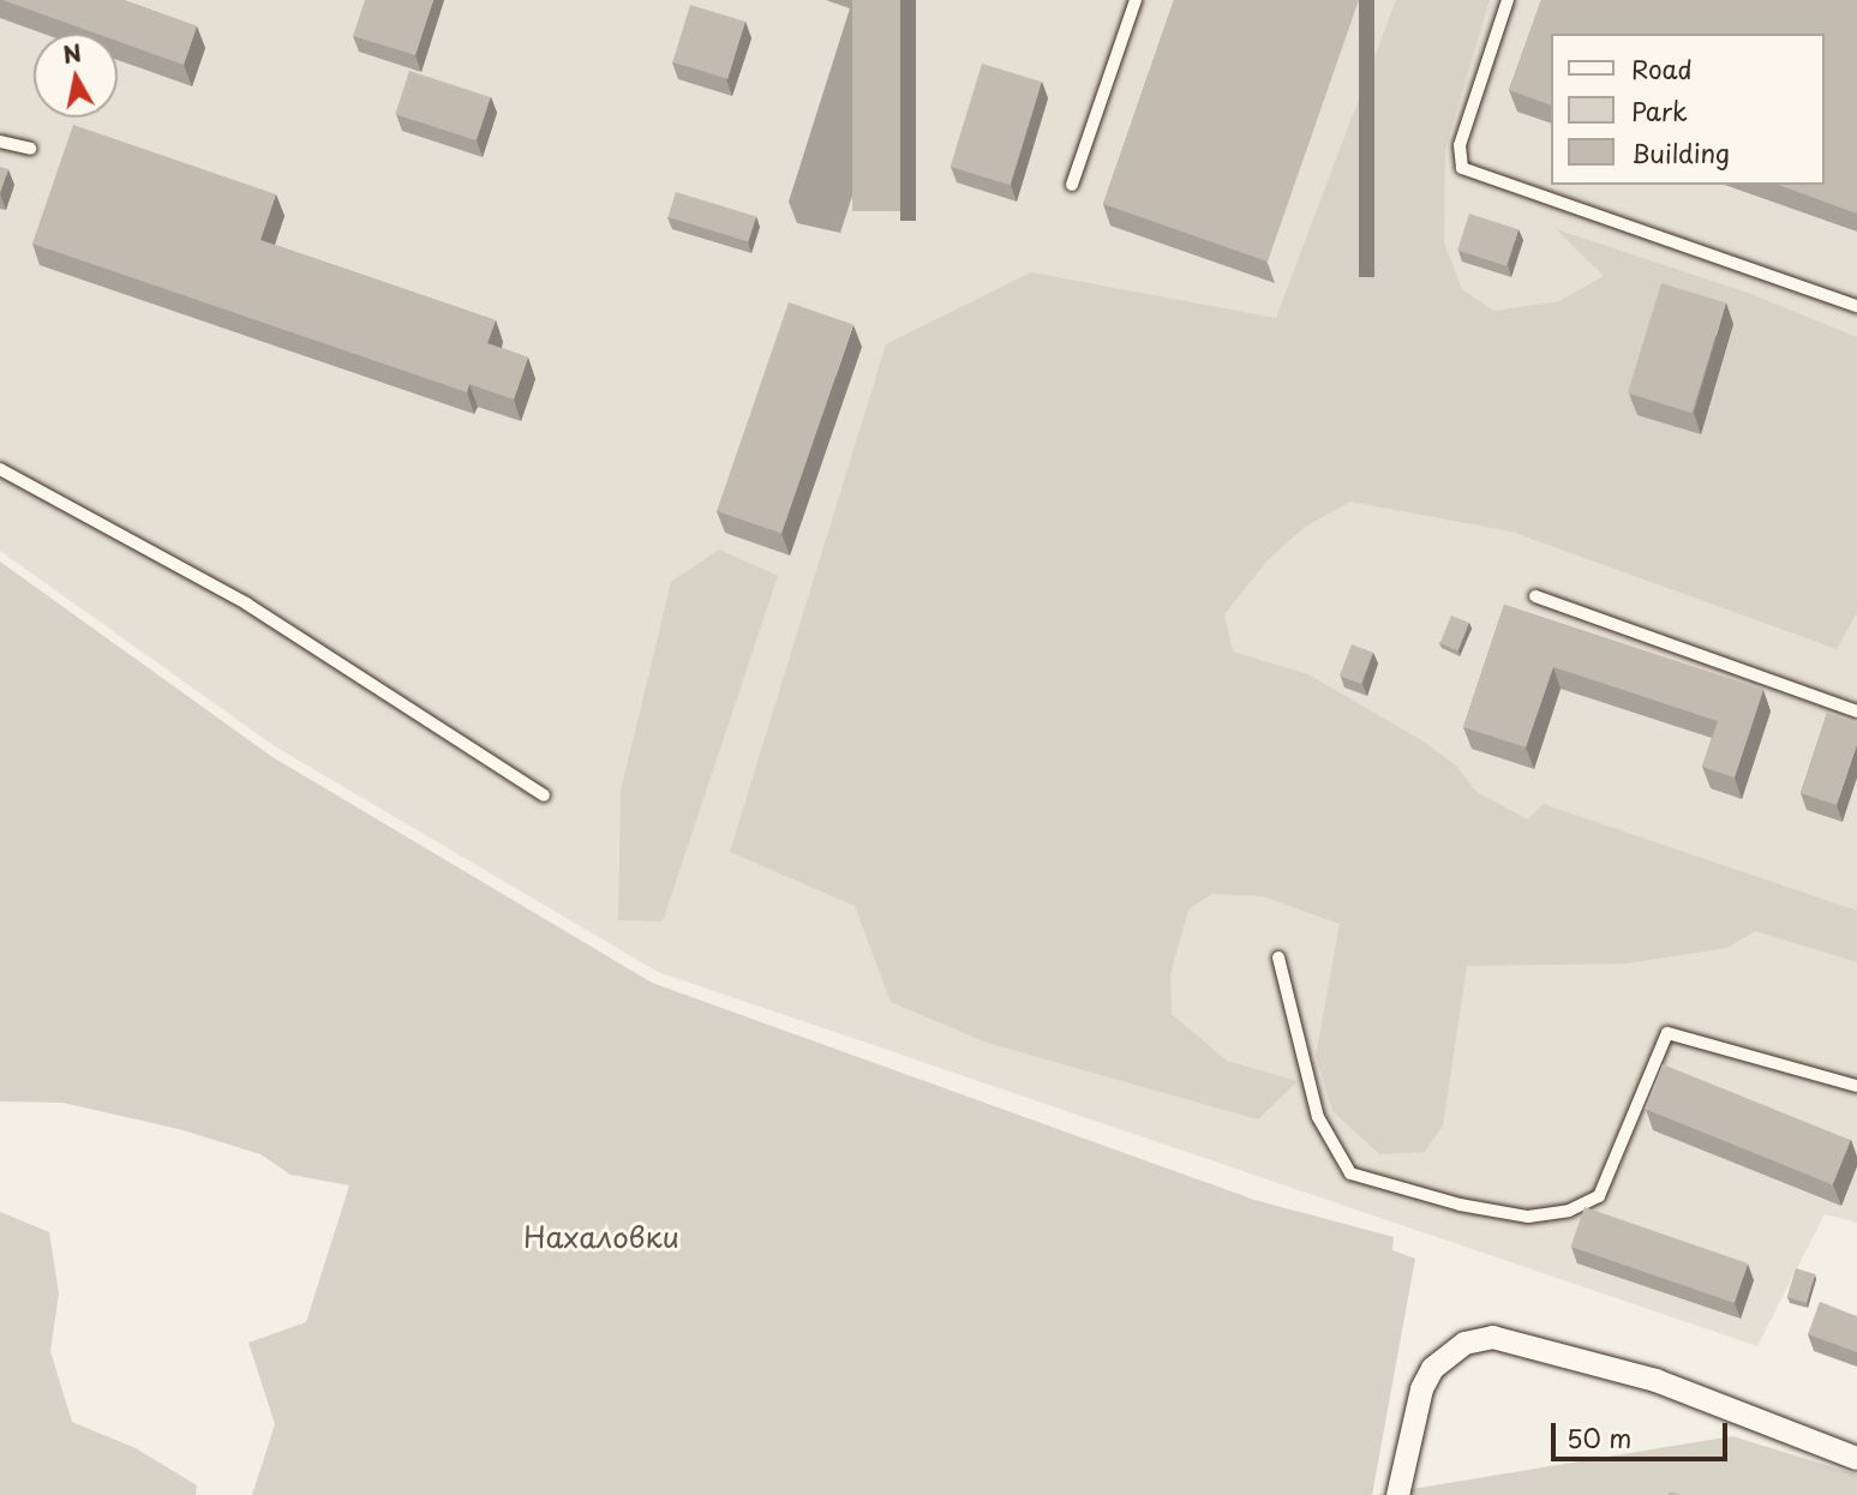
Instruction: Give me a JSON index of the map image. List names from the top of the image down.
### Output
{
  "parks": ["Нахаловки"],
  "legend": ["Road", "Park", "Building"],
  "scale_bar": "50 m",
  "north": "top"
}
